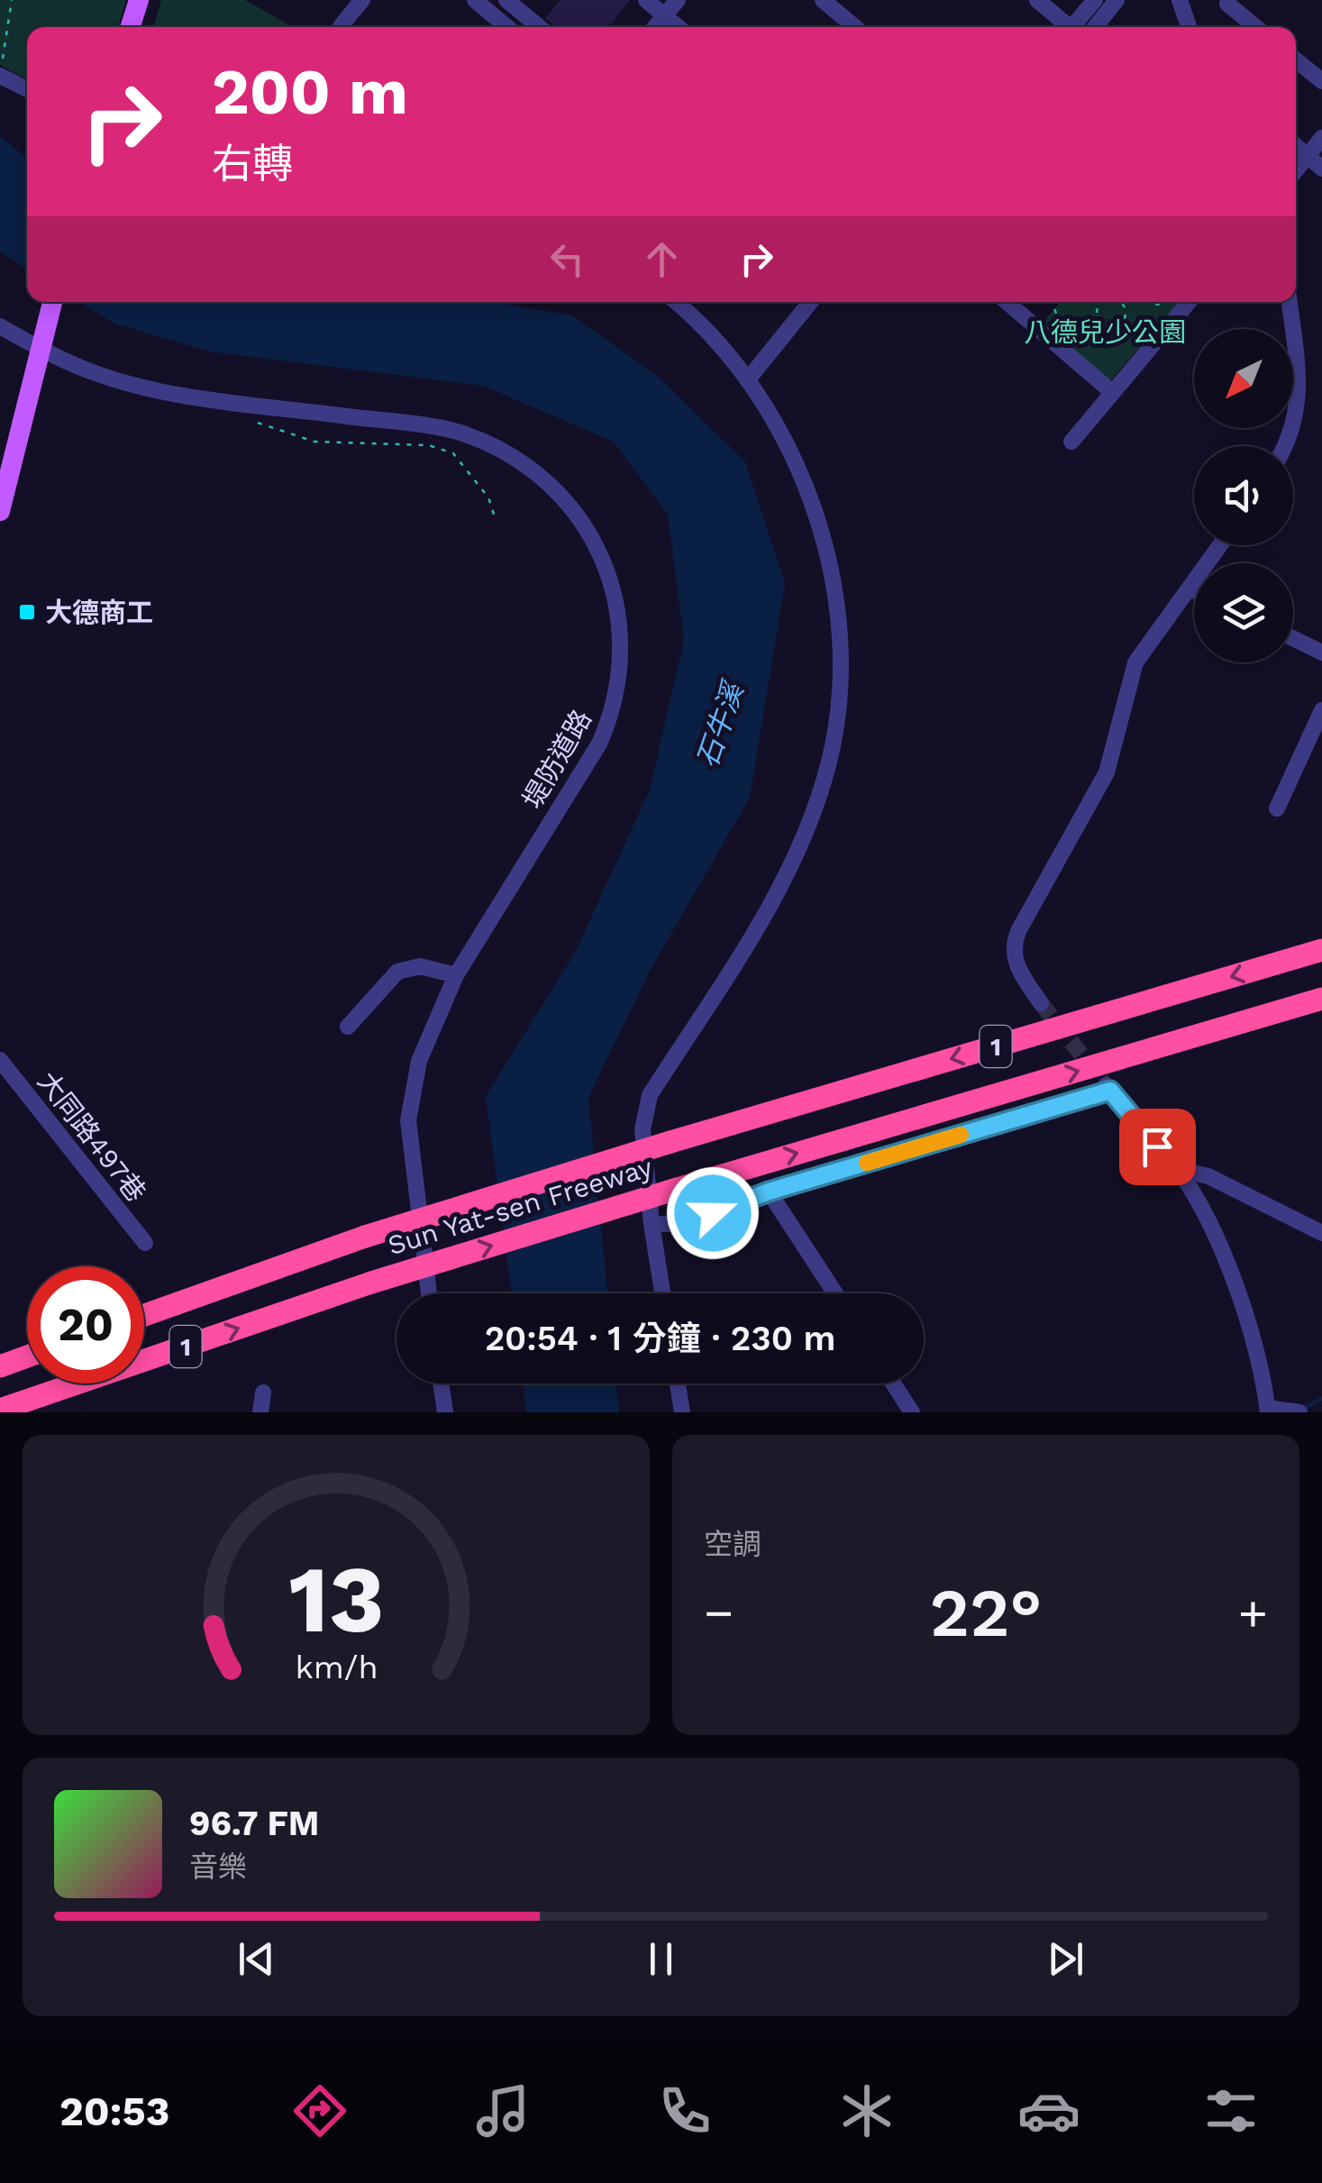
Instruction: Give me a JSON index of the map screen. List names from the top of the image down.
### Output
{
  "streets": {
    "highway": ["1", "Sun Yat-sen Freeway"],
    "street": ["堤防道路", "大同路497巷"]
  },
  "water": ["石牛溪"],
  "parks": ["八德兒少公園"],
  "places": {
    "transit": ["大德商工"]
  },
  "north": "bottom left",
  "page": {
    "turn": ["200 m", "右轉"],
    "limit": "20",
    "trip": "20:54 · 1 分鐘 · 230 m",
    "tile": "空調",
    "heat": ["−", "22°", "+"],
    "song": ["96.7 FM", "音樂"],
    "tabs": "20:53",
    "gauge": ["13", "km/h"]
  }
}
